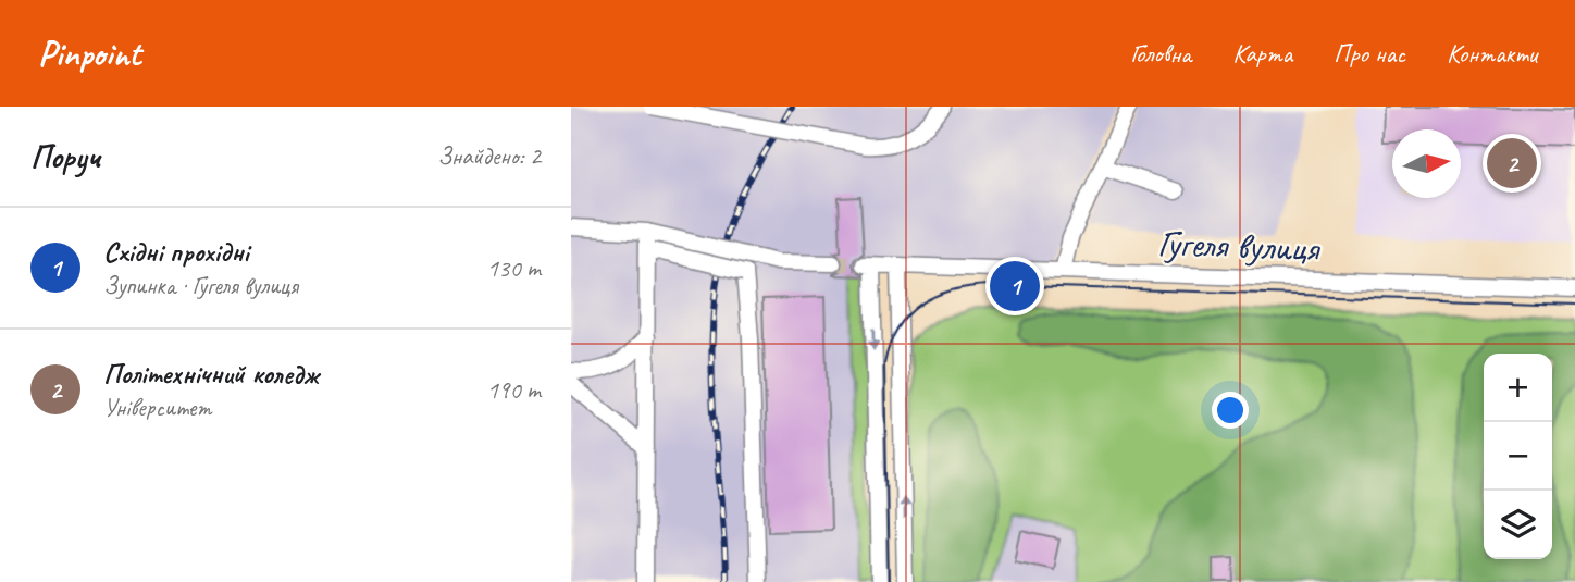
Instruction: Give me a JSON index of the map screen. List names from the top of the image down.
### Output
{
  "streets": {
    "street": ["Гугеля вулиця"]
  },
  "north": "right",
  "page": {
    "header": "Pinpoint",
    "nav": [
      "Головна",
      "Карта",
      "Про нас",
      "Контакти"
    ],
    "heading": ["Поруч", "Знайдено: 2"],
    "pins": ["2", "1"],
    "list": [
      {
        "mark": "1",
        "name": "Східні прохідні",
        "note": "Зупинка · Гугеля вулиця",
        "value": "130 m"
      },
      {
        "mark": "2",
        "name": "Політехнічний коледж",
        "note": "Університет",
        "value": "190 m"
      }
    ],
    "map_buttons": ["+", "−"]
  }
}
